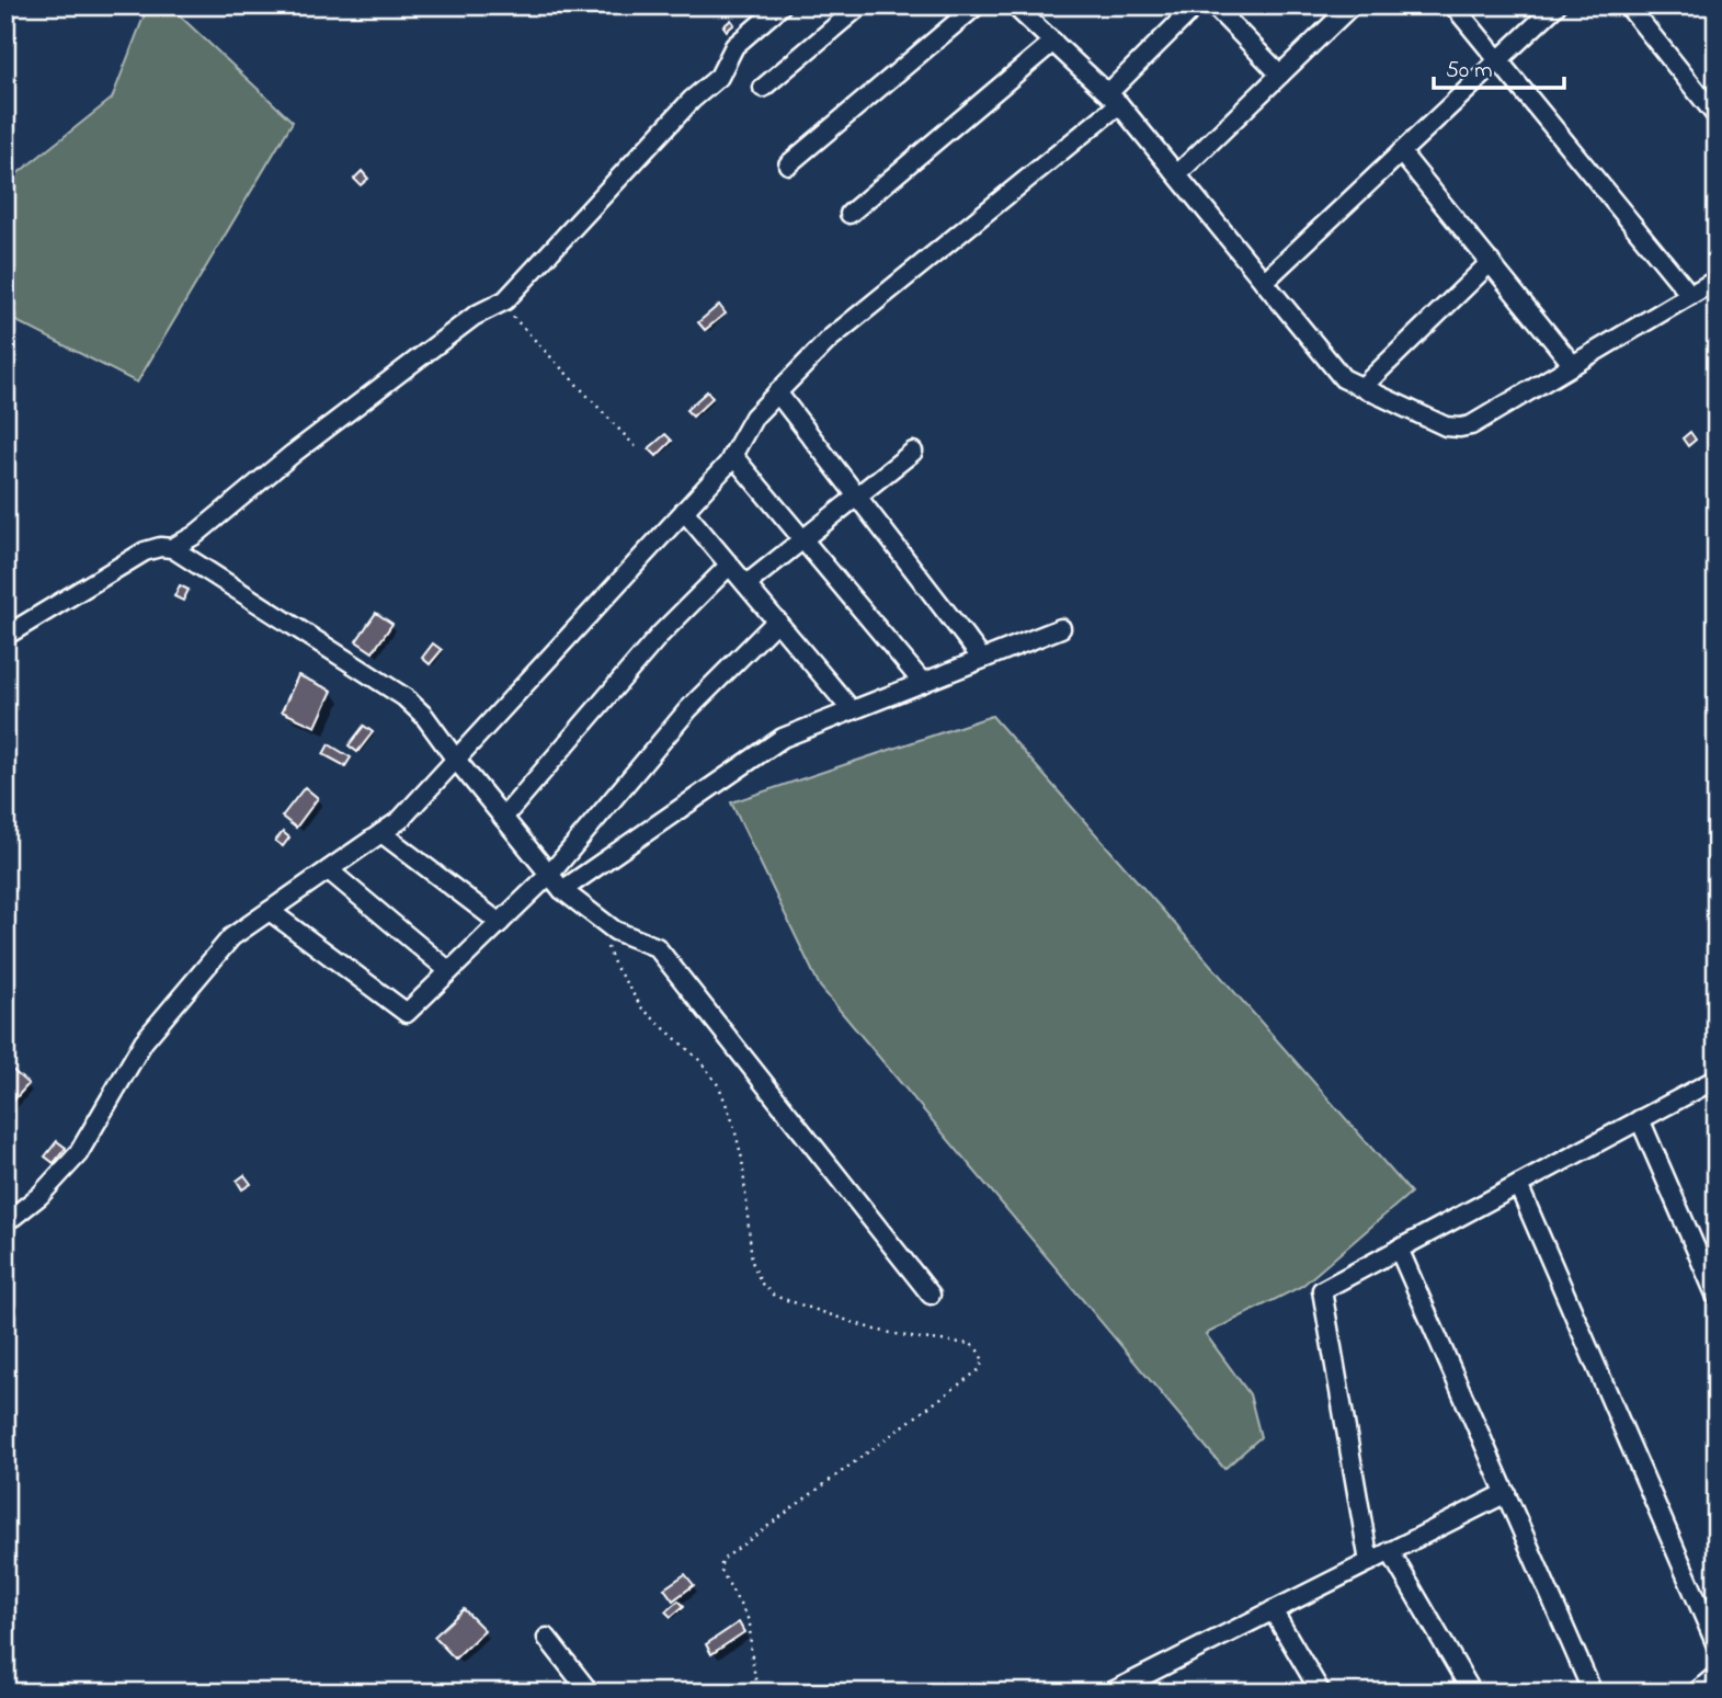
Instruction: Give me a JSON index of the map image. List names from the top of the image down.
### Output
{
  "scale_bar": "50 m"
}
